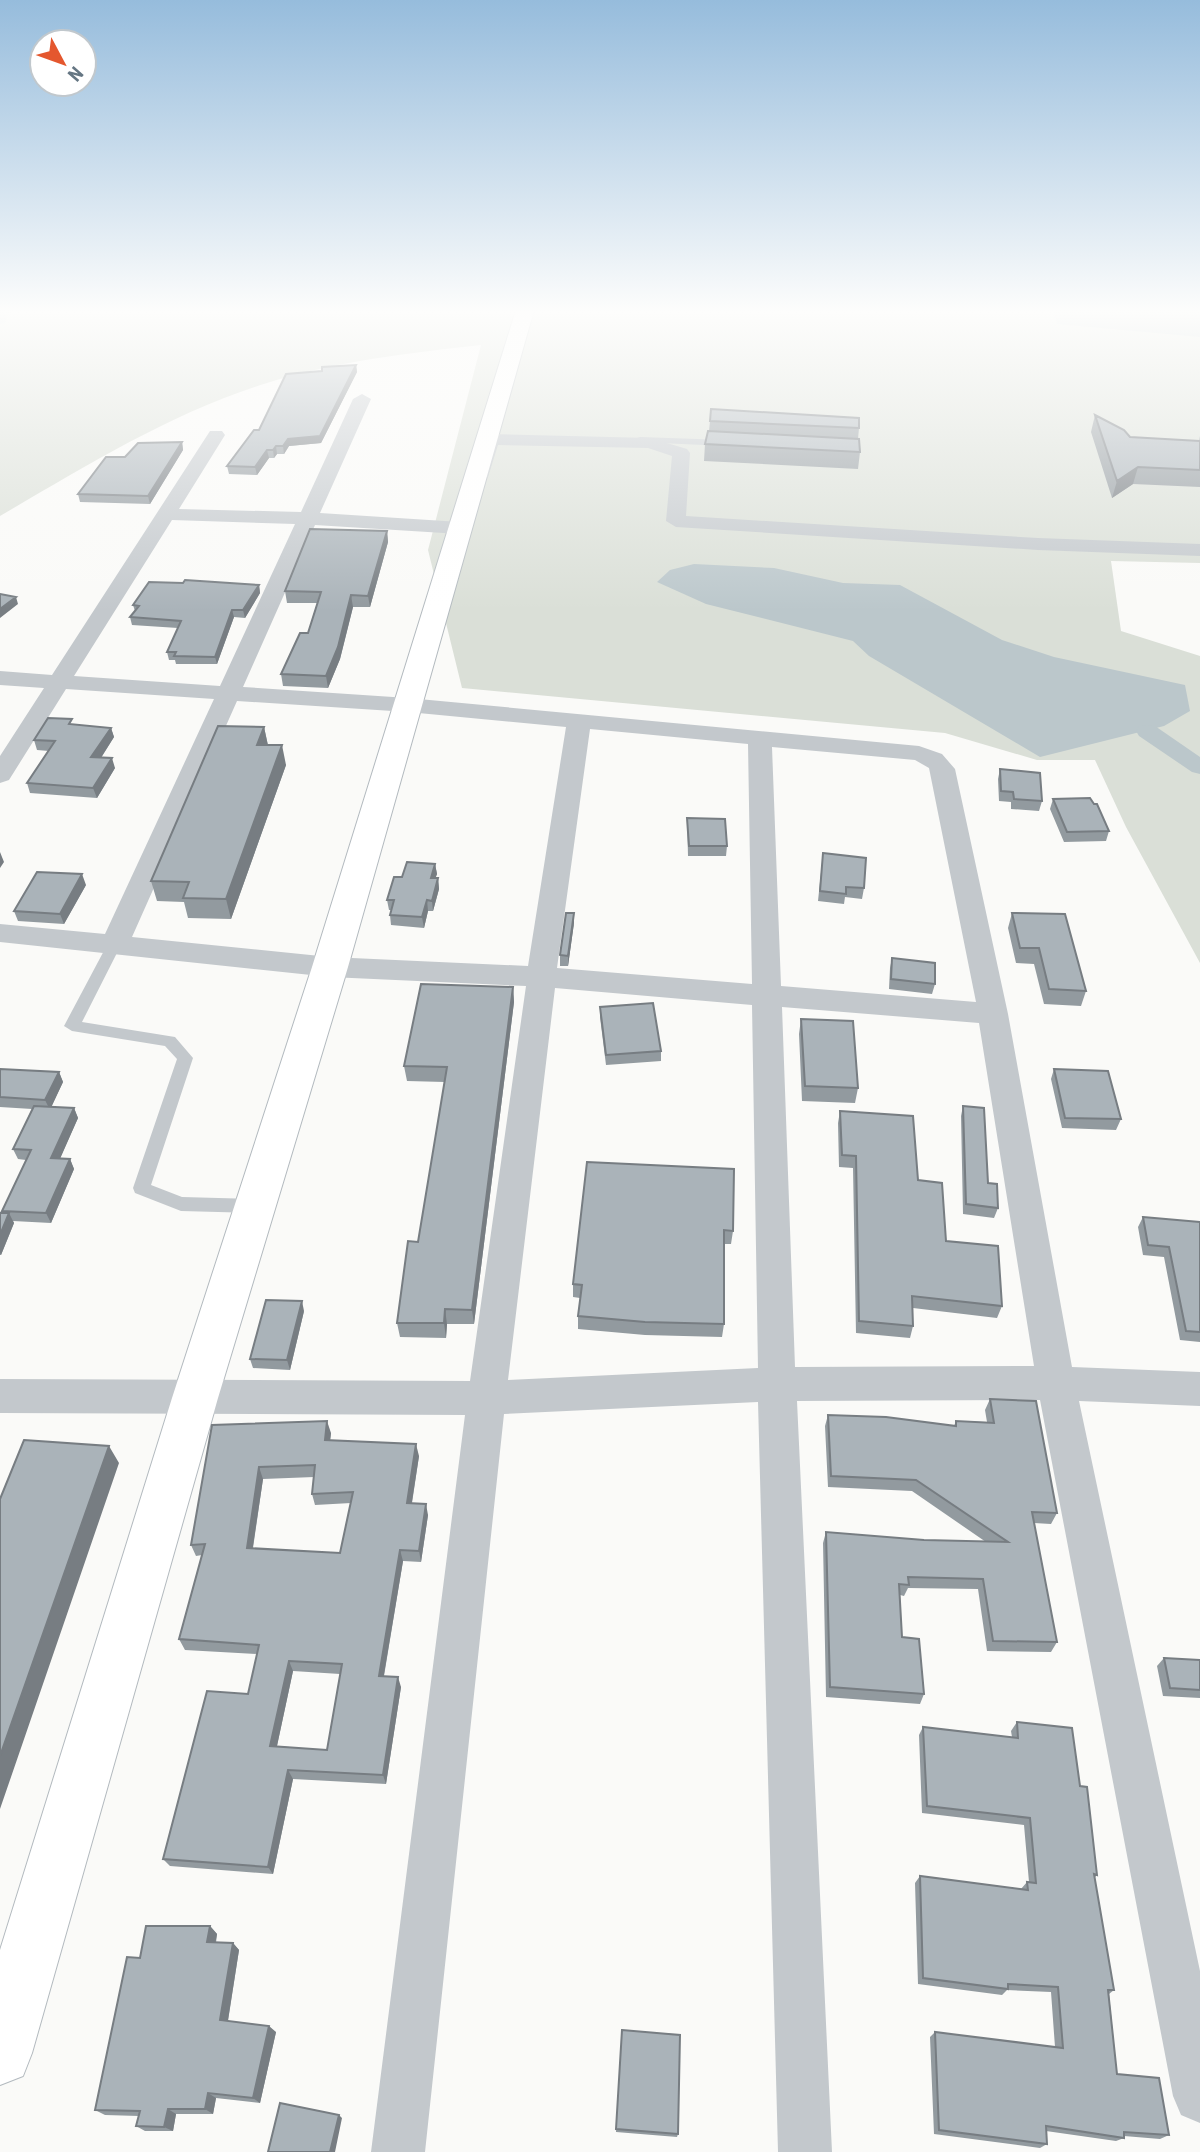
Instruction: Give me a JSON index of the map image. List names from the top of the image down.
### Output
{
  "north": "bottom right"
}
